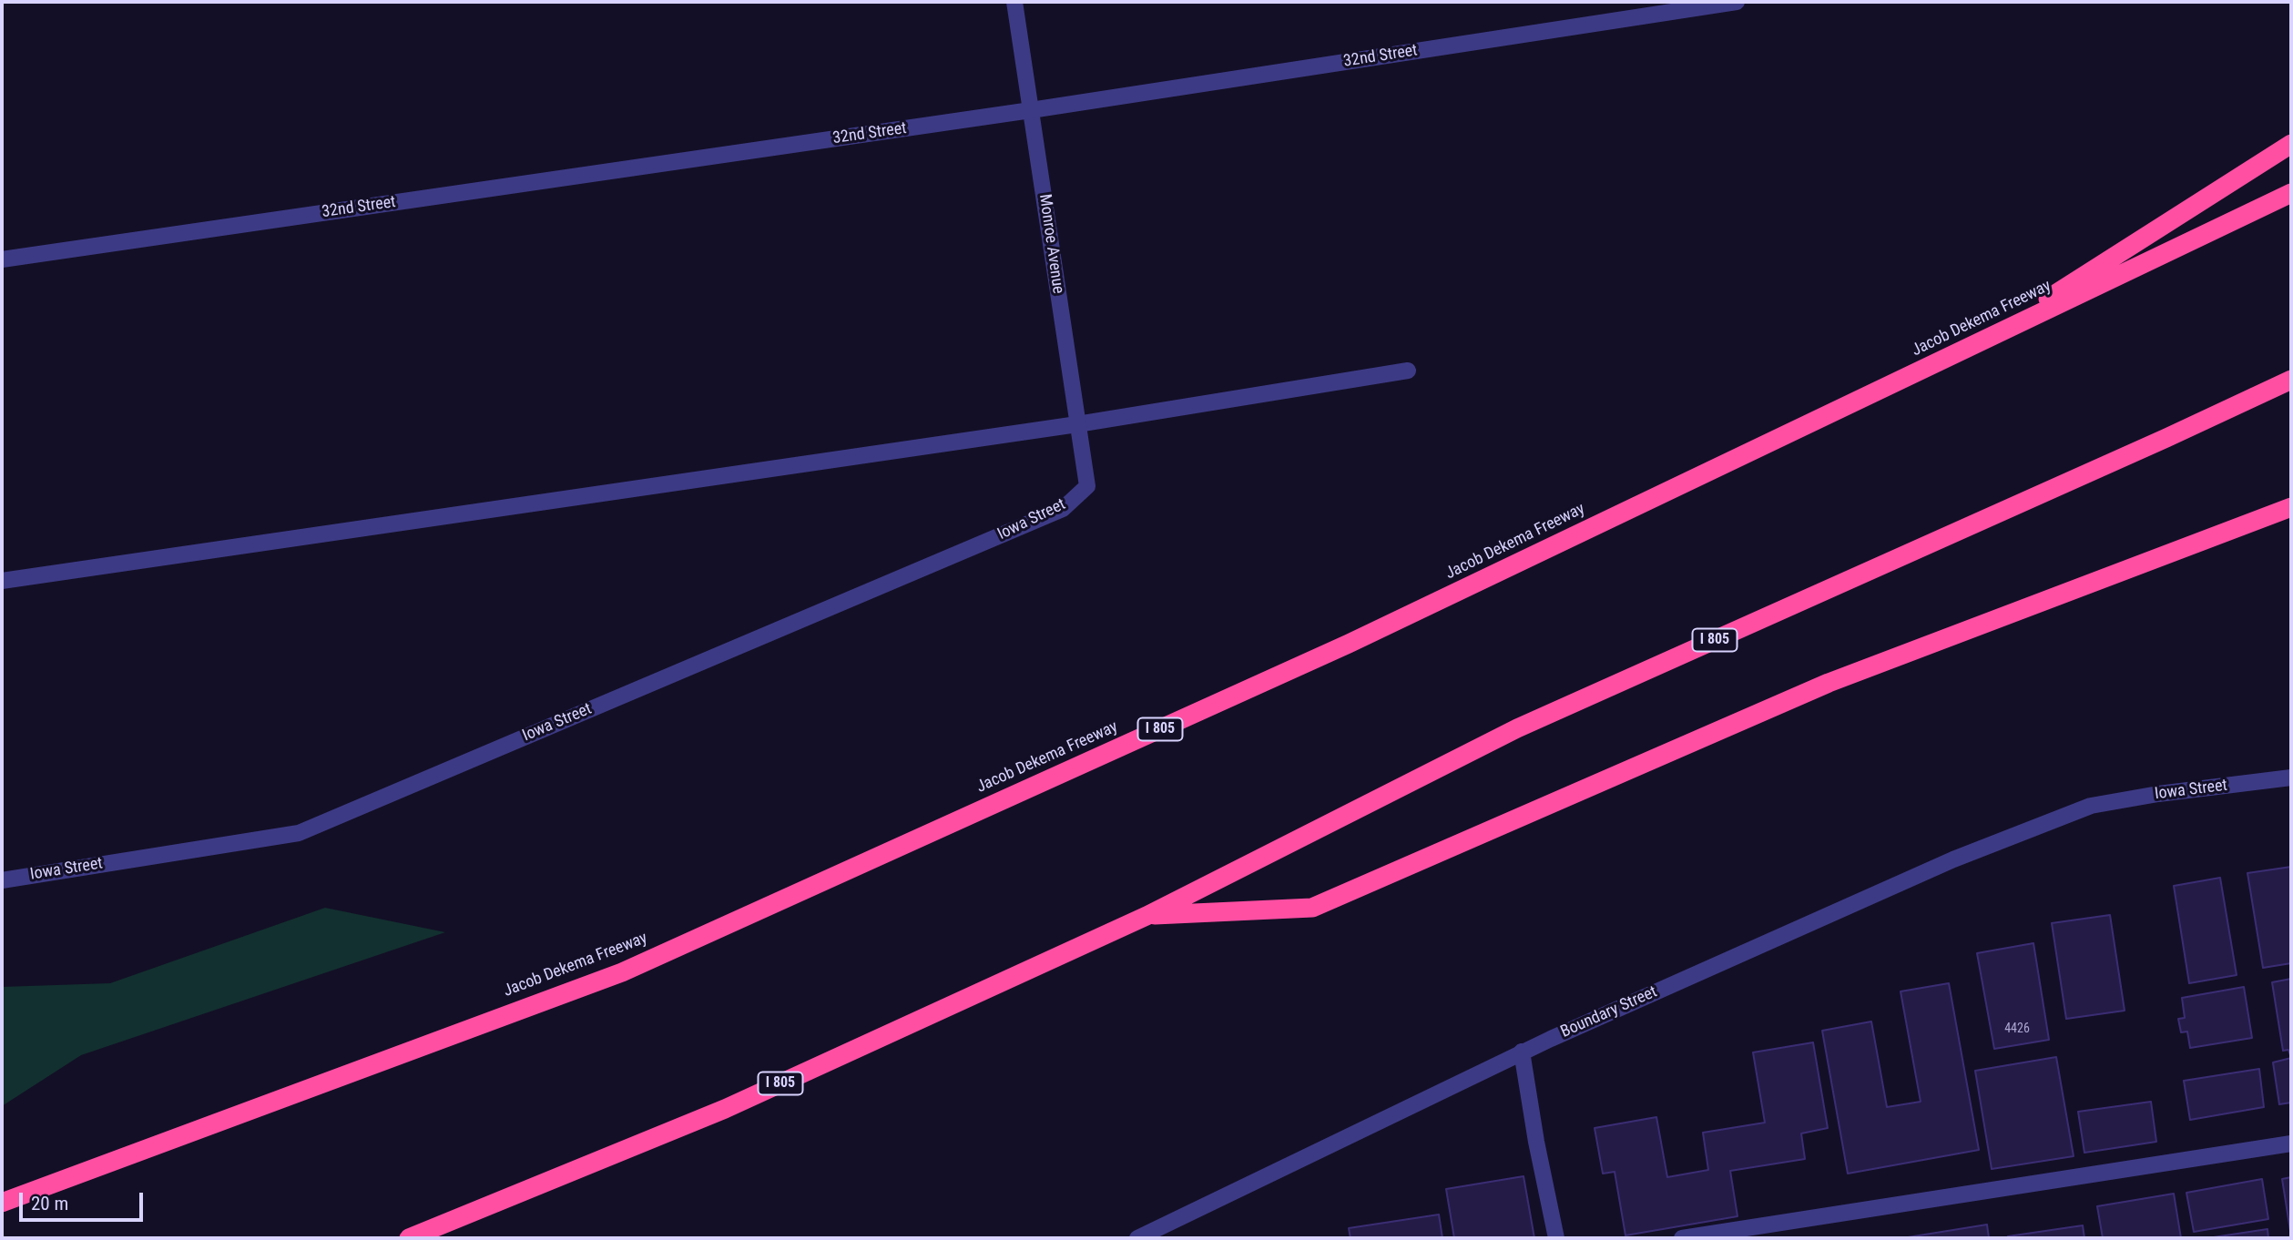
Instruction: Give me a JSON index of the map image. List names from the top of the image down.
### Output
{
  "streets": {
    "highway": ["Jacob Dekema Freeway", "I 805"],
    "street": [
      "32nd Street",
      "Monroe Avenue",
      "Iowa Street",
      "Boundary Street"
    ]
  },
  "crossings": [
    ["32nd Street", "Monroe Avenue"],
    ["Monroe Avenue", "Iowa Street"],
    ["Iowa Street", "Boundary Street"]
  ],
  "house_numbers": ["4426"],
  "scale_bar": "20 m"
}
